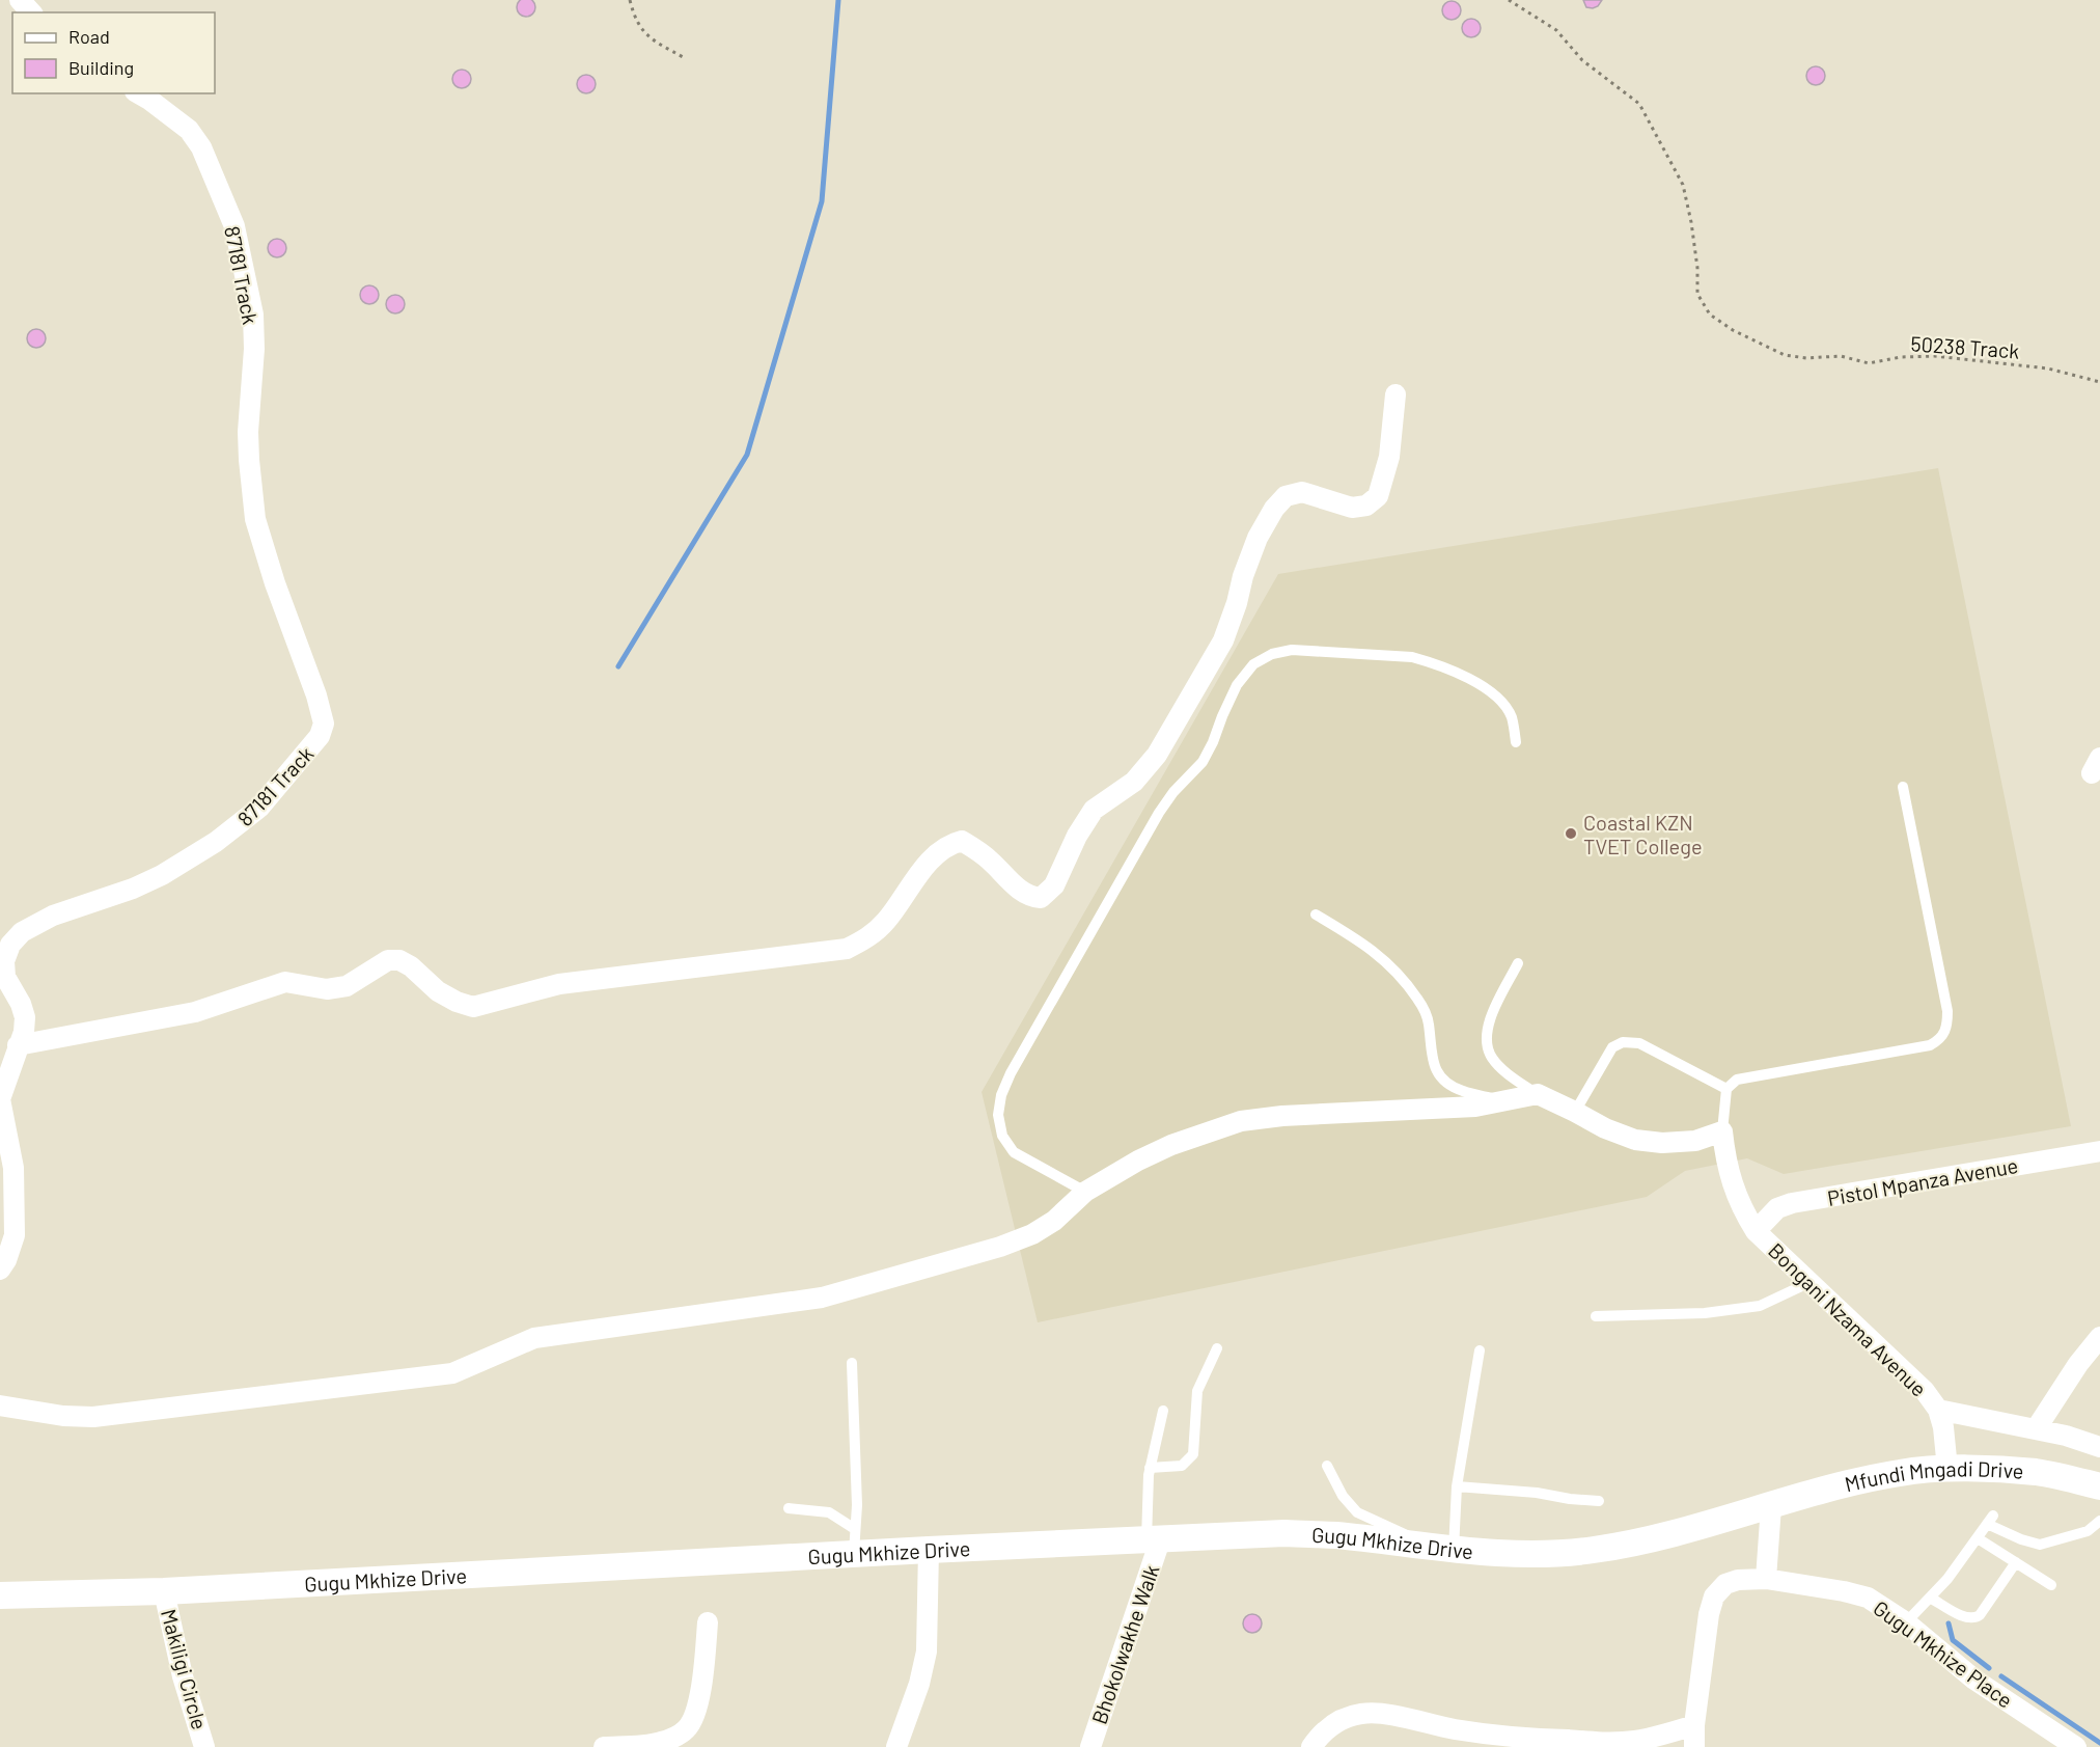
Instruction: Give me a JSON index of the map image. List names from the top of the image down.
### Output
{
  "streets": {
    "street": [
      "87181 Track",
      "Pistol Mpanza Avenue",
      "Bongani Nzama Avenue",
      "Mfundi Mngadi Drive",
      "Gugu Mkhize Drive",
      "Bhokolwakhe Walk",
      "Gugu Mkhize Place",
      "Makiligi Circle"
    ],
    "path": ["50238 Track"]
  },
  "crossings": [
    ["Pistol Mpanza Avenue", "Bongani Nzama Avenue"],
    ["Bongani Nzama Avenue", "Mfundi Mngadi Drive"],
    ["Mfundi Mngadi Drive", "Gugu Mkhize Drive"],
    ["Gugu Mkhize Drive", "Bhokolwakhe Walk"],
    ["Gugu Mkhize Drive", "Makiligi Circle"]
  ],
  "places": ["Coastal KZN TVET College"],
  "legend": ["Road", "Building"]
}
